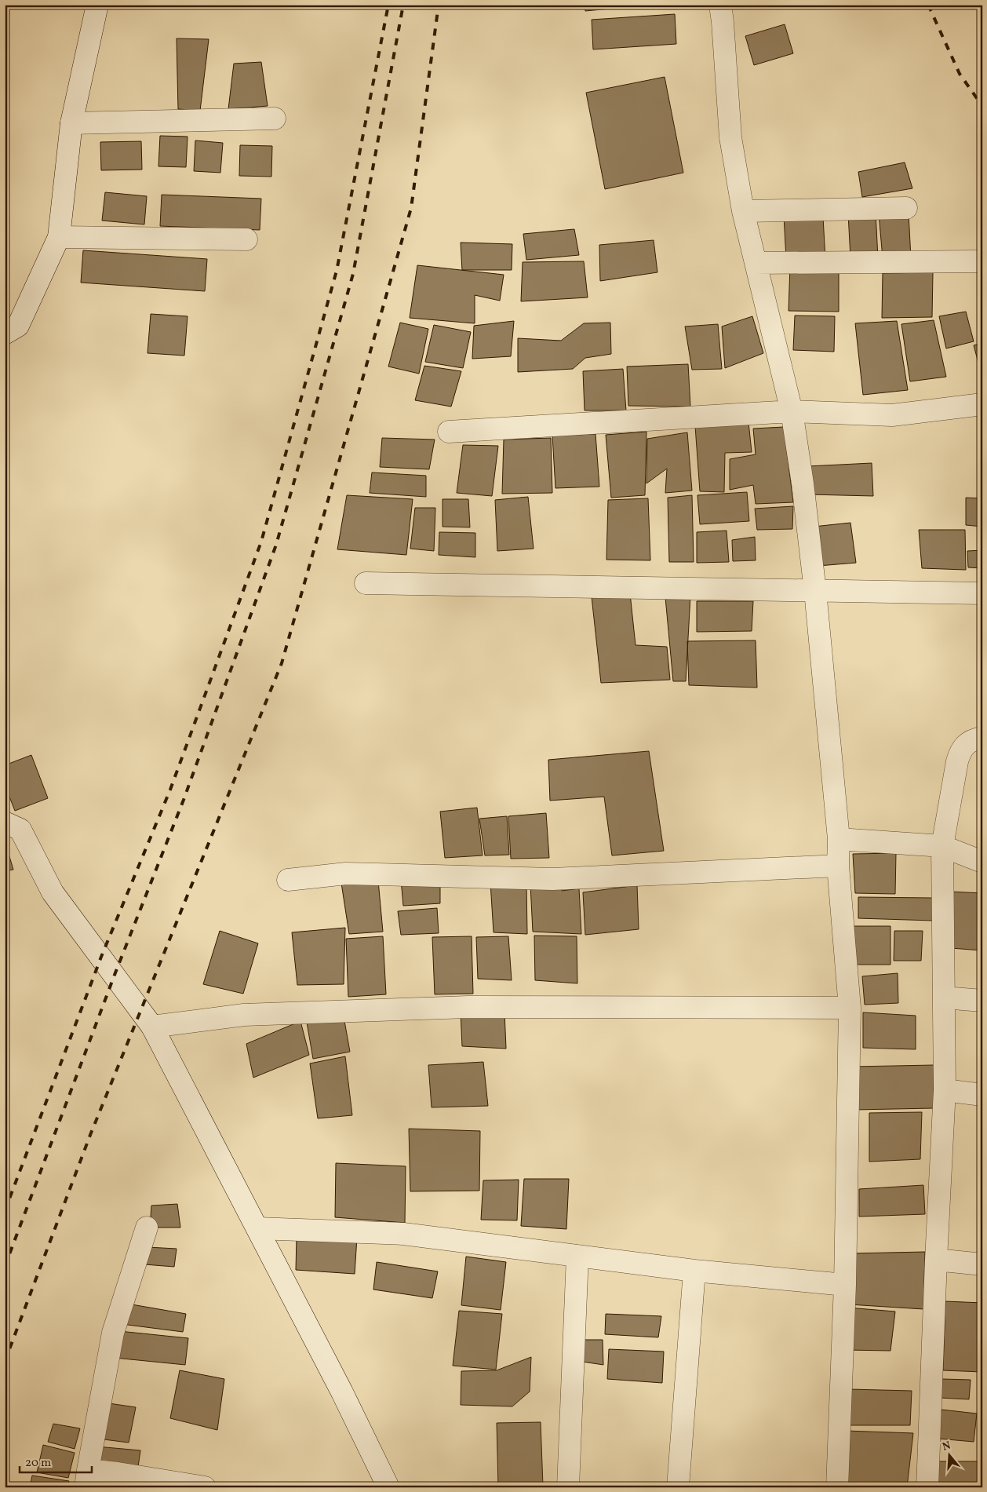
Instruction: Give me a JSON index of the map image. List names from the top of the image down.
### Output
{
  "scale_bar": "20 m",
  "north": "top"
}
